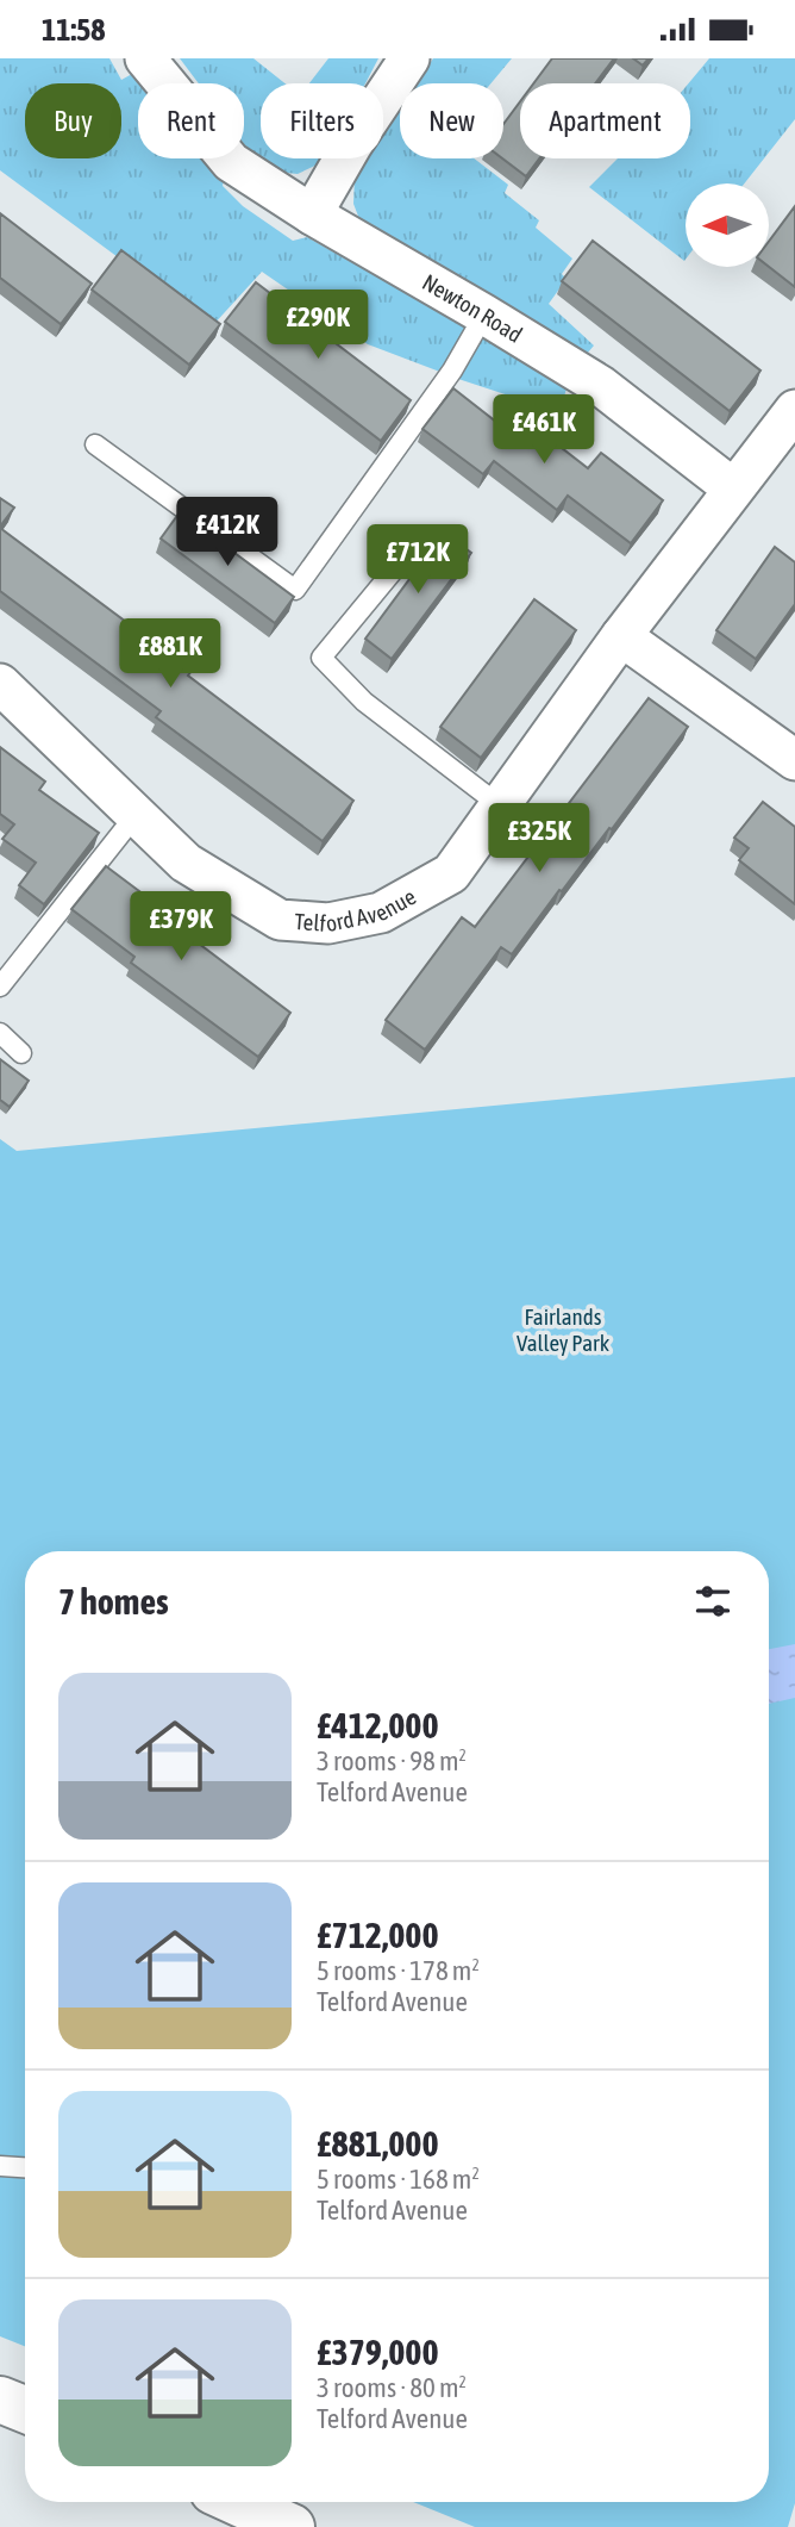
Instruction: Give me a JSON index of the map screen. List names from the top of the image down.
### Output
{
  "streets": {
    "street": ["Newton Road", "Telford Avenue"]
  },
  "crossings": [
    ["Newton Road", "Telford Avenue"]
  ],
  "parks": ["Fairlands Valley Park"],
  "north": "left",
  "page": {
    "status": "11:58",
    "chip": [
      "Buy",
      "Rent",
      "Filters",
      "New",
      "Apartment"
    ],
    "price": [
      "£290K",
      "£461K",
      "£412K",
      "£712K",
      "£881K",
      "£325K",
      "£379K"
    ],
    "heading": "7 homes",
    "list": [
      {
        "name": "£412,000",
        "note": "3 rooms · 98 m² · Telford Avenue"
      },
      {
        "name": "£712,000",
        "note": "5 rooms · 178 m² · Telford Avenue"
      },
      {
        "name": "£881,000",
        "note": "5 rooms · 168 m² · Telford Avenue"
      },
      {
        "name": "£379,000",
        "note": "3 rooms · 80 m² · Telford Avenue"
      }
    ]
  }
}
